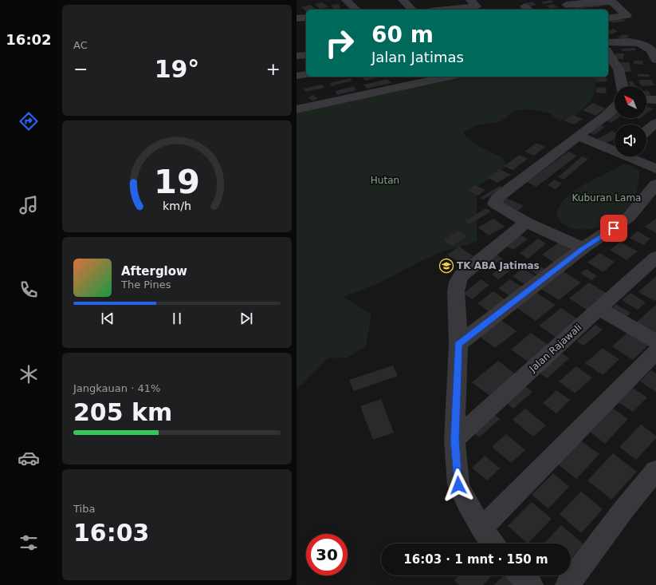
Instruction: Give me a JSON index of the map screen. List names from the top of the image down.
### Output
{
  "streets": {
    "street": ["Jalan Rajawali"]
  },
  "parks": ["Hutan", "Kuburan Lama"],
  "places": {
    "school or university": ["TK ABA Jatimas"]
  },
  "north": "top left",
  "page": {
    "tabs": "16:02",
    "tile": [
      "AC",
      ["Jangkauan · 41%", "205 km"],
      ["Tiba", "16:03"]
    ],
    "turn": ["60 m", "Jalan Jatimas"],
    "heat": ["−", "19°", "+"],
    "song": ["Afterglow", "The Pines"],
    "limit": "30",
    "trip": "16:03 · 1 mnt · 150 m",
    "gauge": ["19", "km/h"]
  }
}
